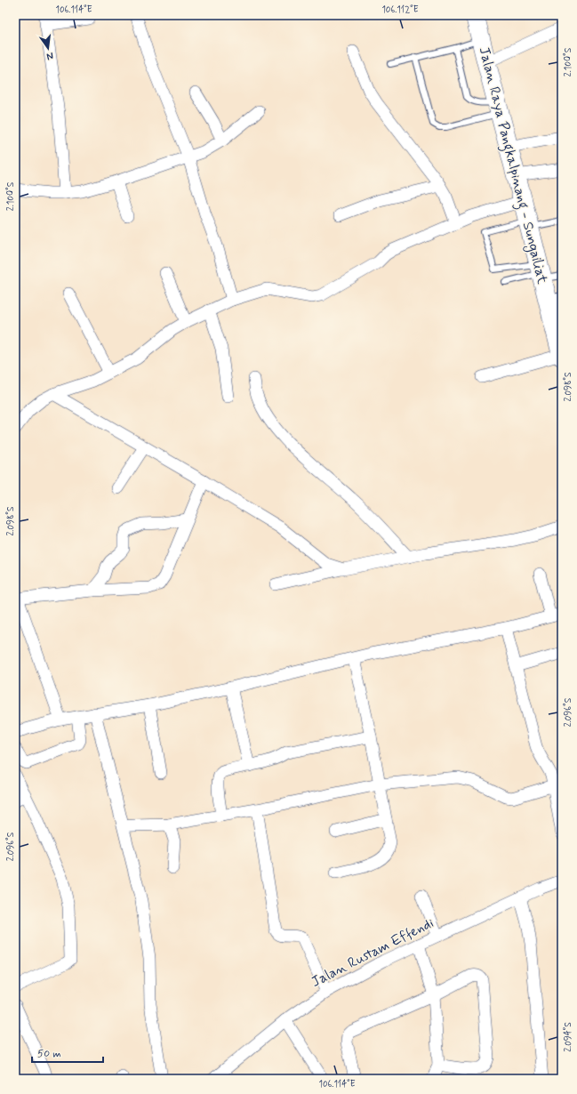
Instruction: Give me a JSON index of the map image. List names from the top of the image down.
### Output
{
  "streets": {
    "highway": ["Jalan Raya Pangkalpinang - Sungailiat"],
    "street": ["Jalan Rustam Effendi"]
  },
  "scale_bar": "50 m",
  "north": "bottom",
  "coordinates": [
    "106.114°E",
    "106.112°E",
    "2.100°S",
    "2.098°S",
    "2.096°S",
    "2.094°S"
  ]
}
